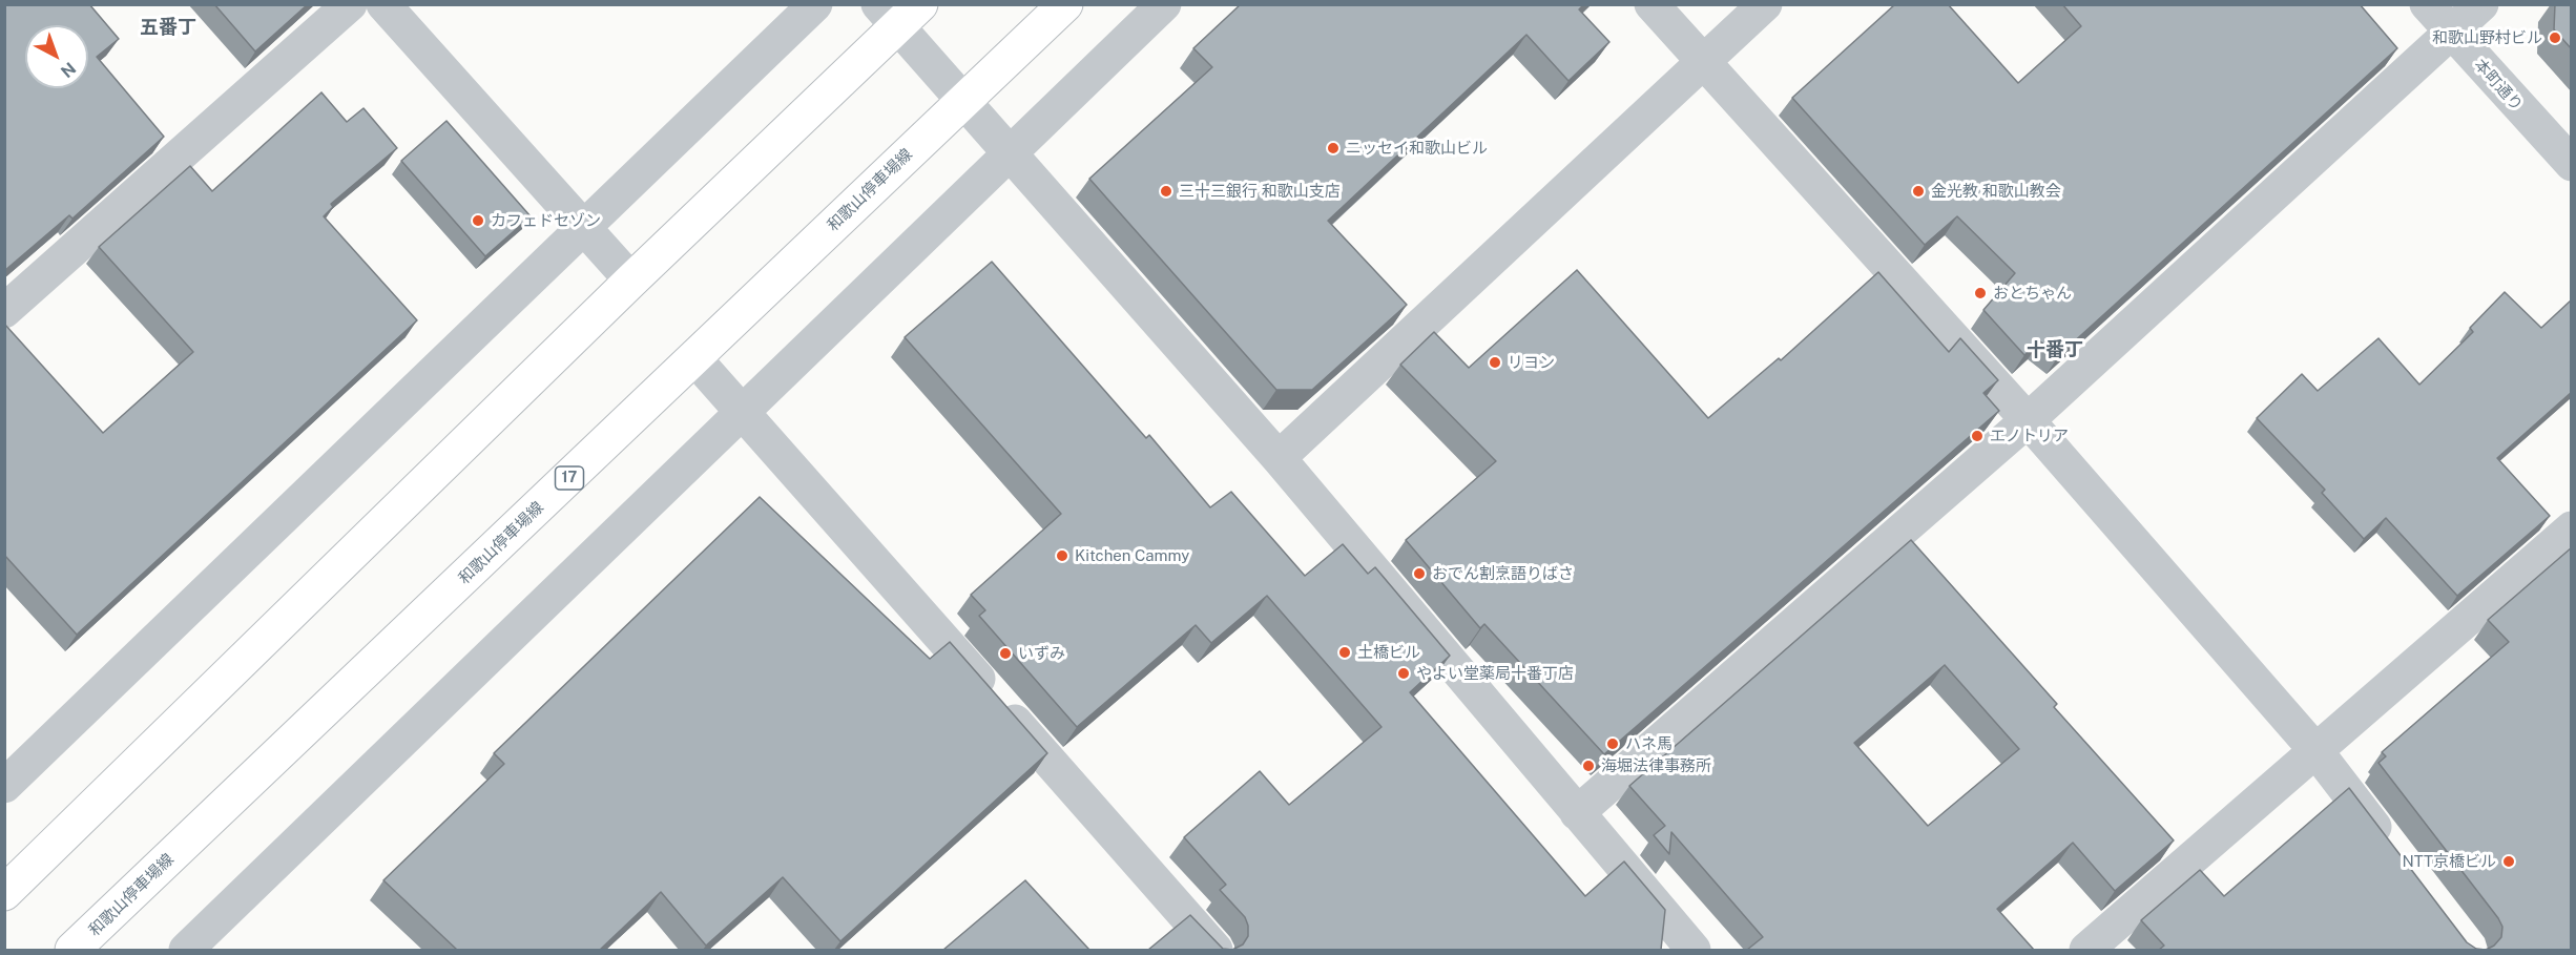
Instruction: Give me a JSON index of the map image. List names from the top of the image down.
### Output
{
  "streets": {
    "main road": ["和歌山停車場線", "17"],
    "street": ["本町通り"]
  },
  "districts": ["五番丁", "十番丁"],
  "places": [
    "和歌山野村ビル",
    "ニッセイ和歌山ビル",
    "三十三銀行 和歌山支店",
    "金光教 和歌山教会",
    "カフェドセゾン",
    "おとちゃん",
    "リヨン",
    "エノトリア",
    "Kitchen Cammy",
    "おでん割烹語りばさ",
    "土橋ビル",
    "いずみ",
    "やよい堂薬局十番丁店",
    "ハネ馬",
    "海堀法律事務所",
    "NTT京橋ビル"
  ],
  "north": "bottom right"
}
